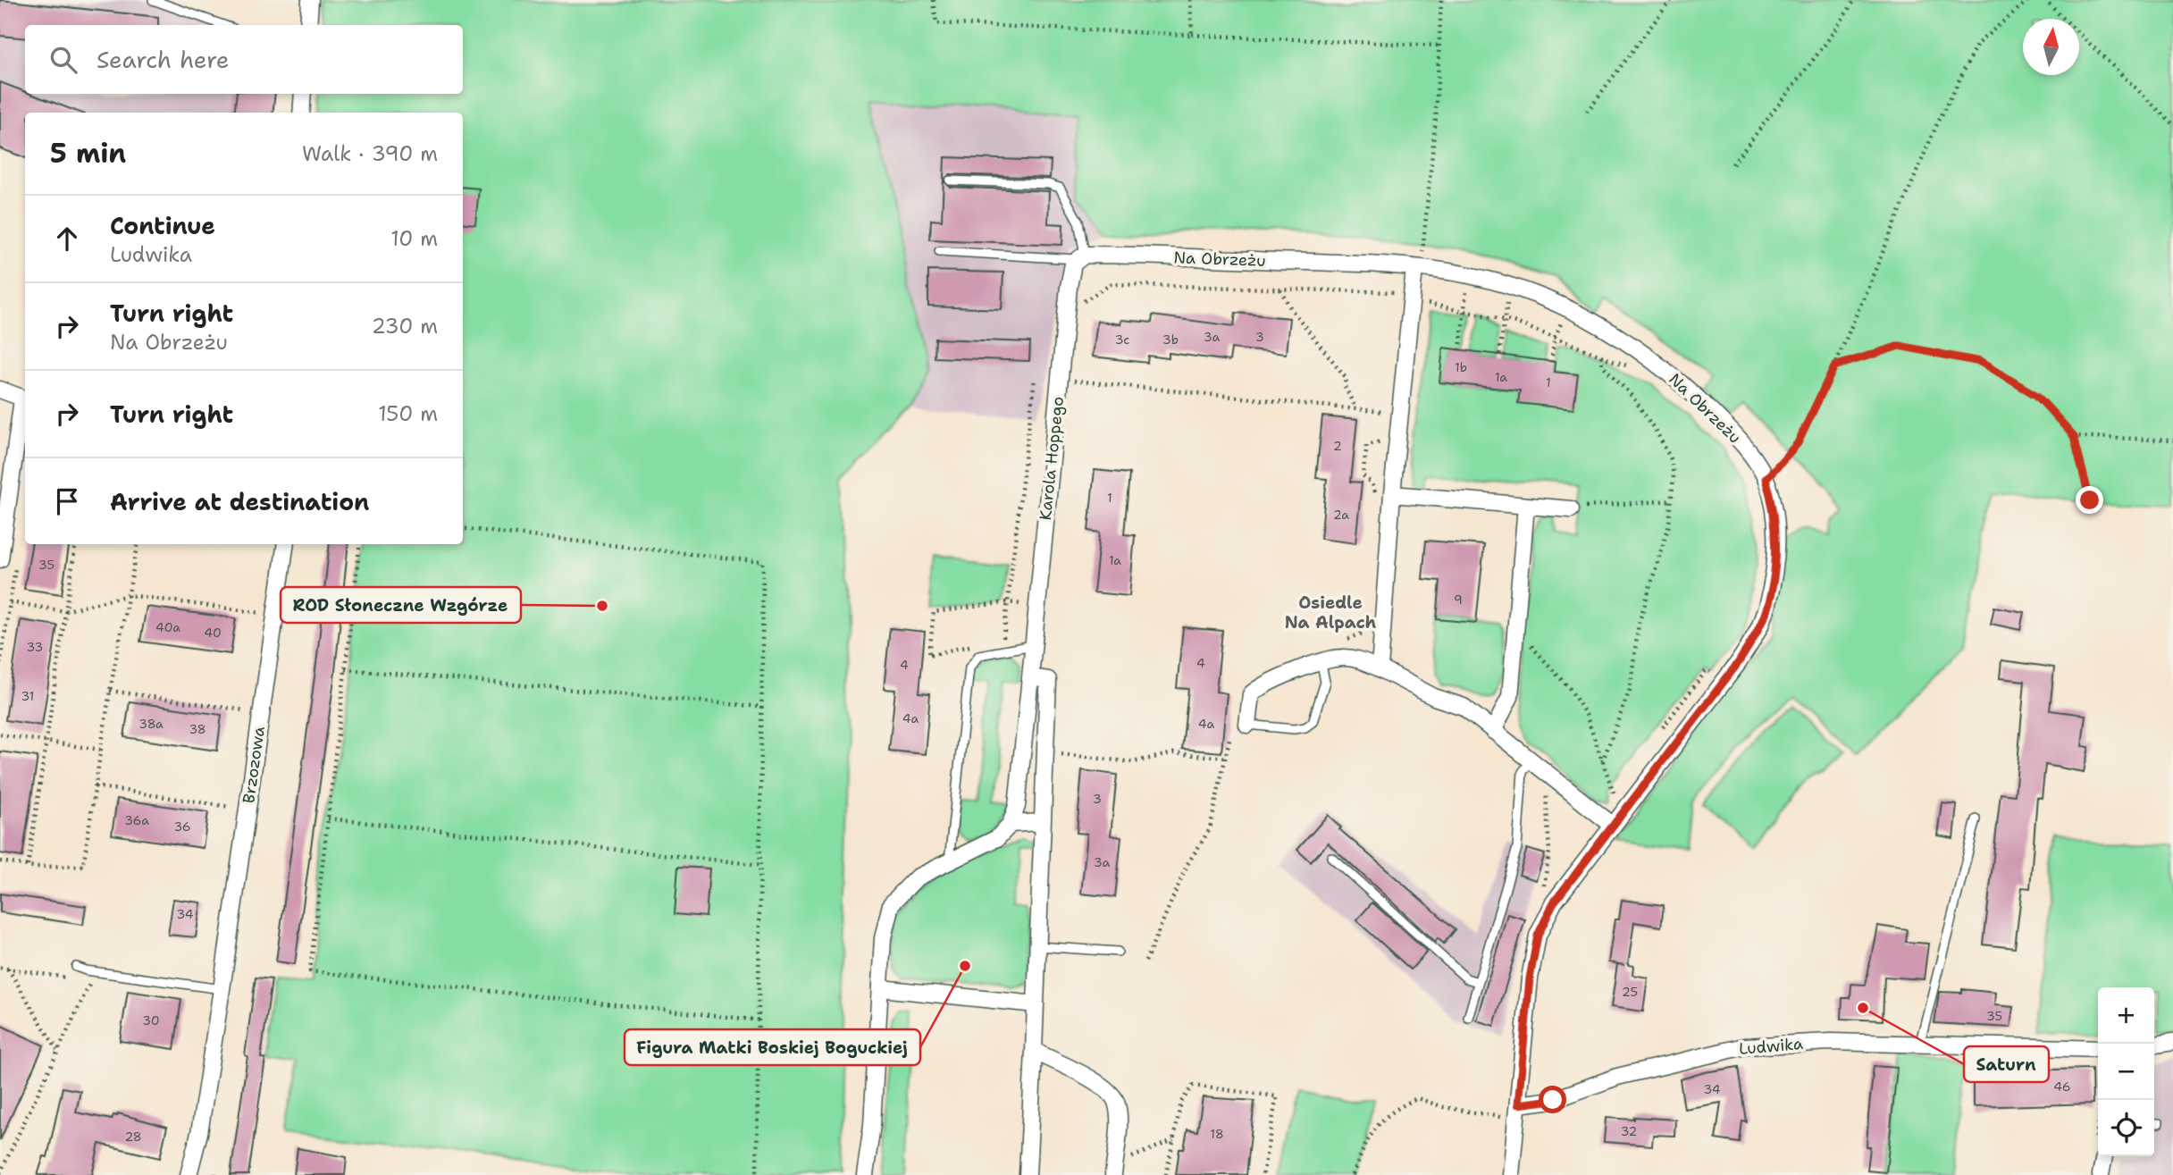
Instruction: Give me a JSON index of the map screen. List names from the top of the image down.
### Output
{
  "streets": {
    "street": [
      "Na Obrzeżu",
      "Karola Hoppego",
      "Brzozowa",
      "Ludwika"
    ]
  },
  "crossings": [
    ["Na Obrzeżu", "Karola Hoppego"],
    ["Na Obrzeżu", "Ludwika"]
  ],
  "districts": ["Osiedle Na Alpach"],
  "places": ["ROD Słoneczne Wzgórze", "Figura Matki Boskiej Boguckiej", "Saturn"],
  "house_numbers": [
    "3a",
    "3",
    "3c",
    "3b",
    "1b",
    "1a",
    "1",
    "2",
    "1",
    "2a",
    "1a",
    "35",
    "9",
    "40a",
    "40",
    "33",
    "4",
    "4",
    "31",
    "4a",
    "38a",
    "4a",
    "38",
    "3",
    "36a",
    "36",
    "3a",
    "34",
    "25",
    "35",
    "30",
    "46",
    "34",
    "32",
    "18",
    "28"
  ],
  "north": "top",
  "page": {
    "search": "Search here",
    "heading": ["5 min", "Walk · 390 m"],
    "list": [
      ["Continue", "Ludwika", "10 m"],
      ["Turn right", "Na Obrzeżu", "230 m"],
      ["Turn right", "150 m"],
      "Arrive at destination"
    ],
    "map_buttons": ["+", "−"]
  }
}
